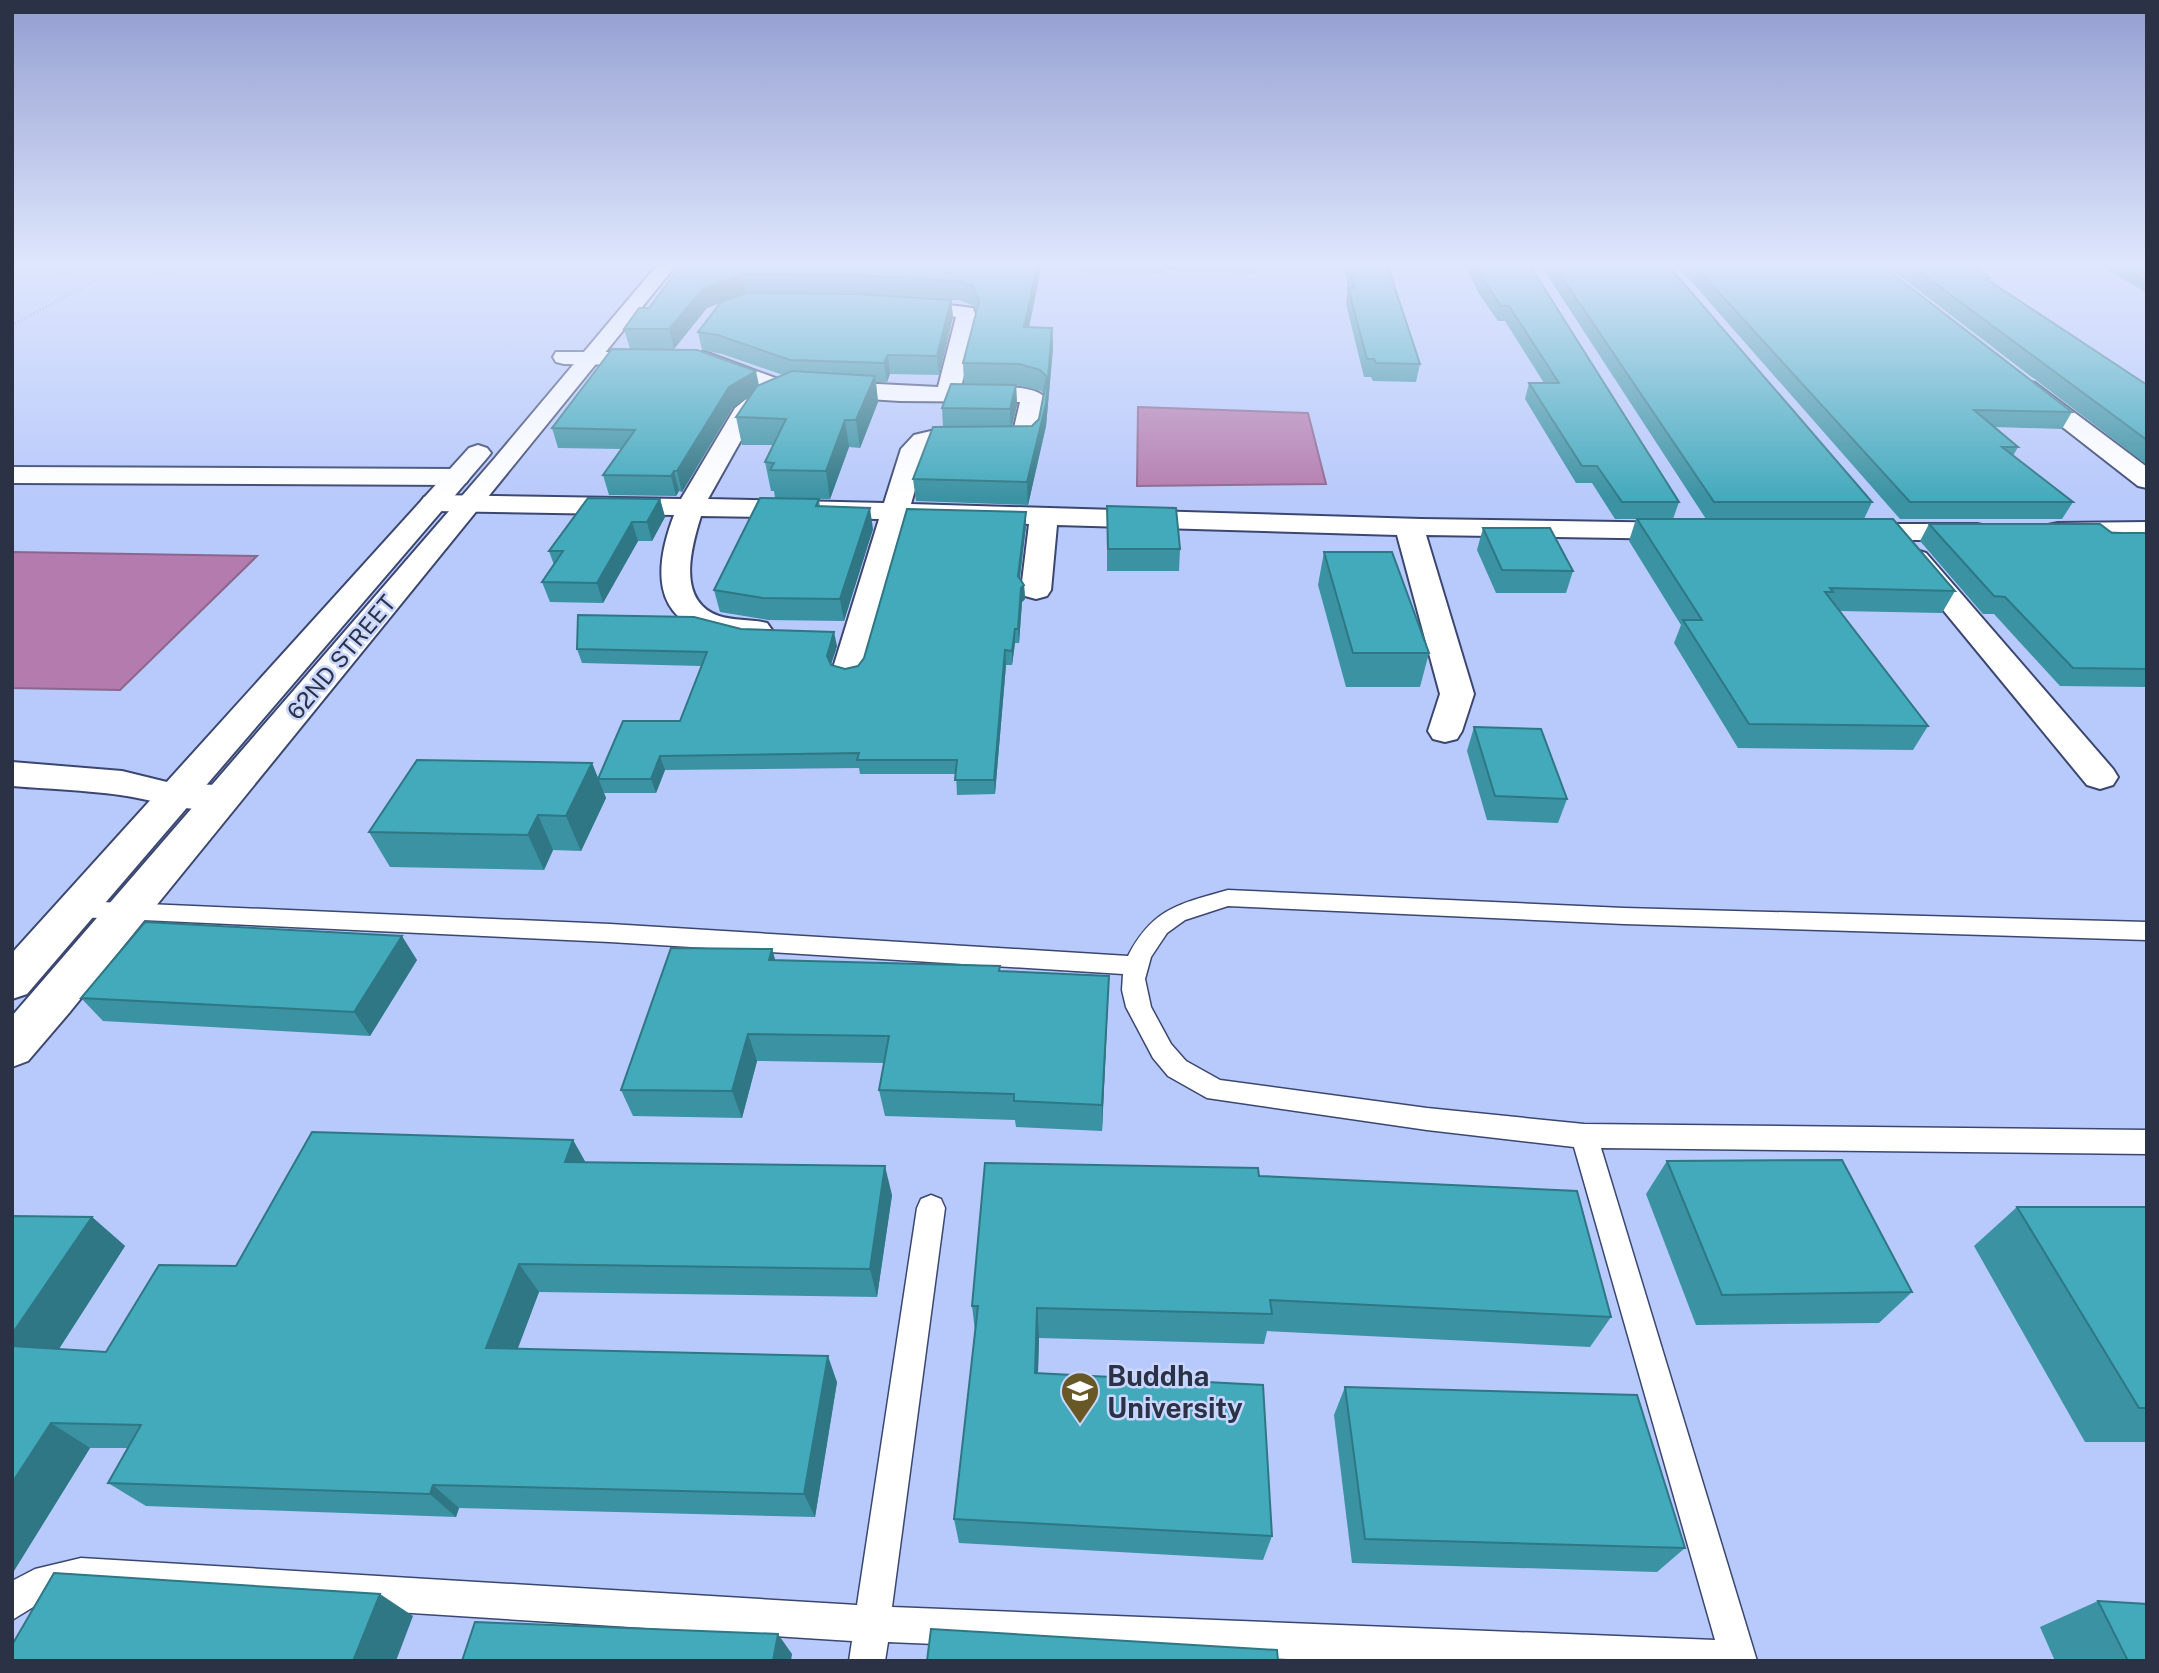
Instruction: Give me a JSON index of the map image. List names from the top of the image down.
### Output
{
  "streets": {
    "street": ["62ND STREET"]
  },
  "places": {
    "school or university": ["Buddha University"]
  }
}
